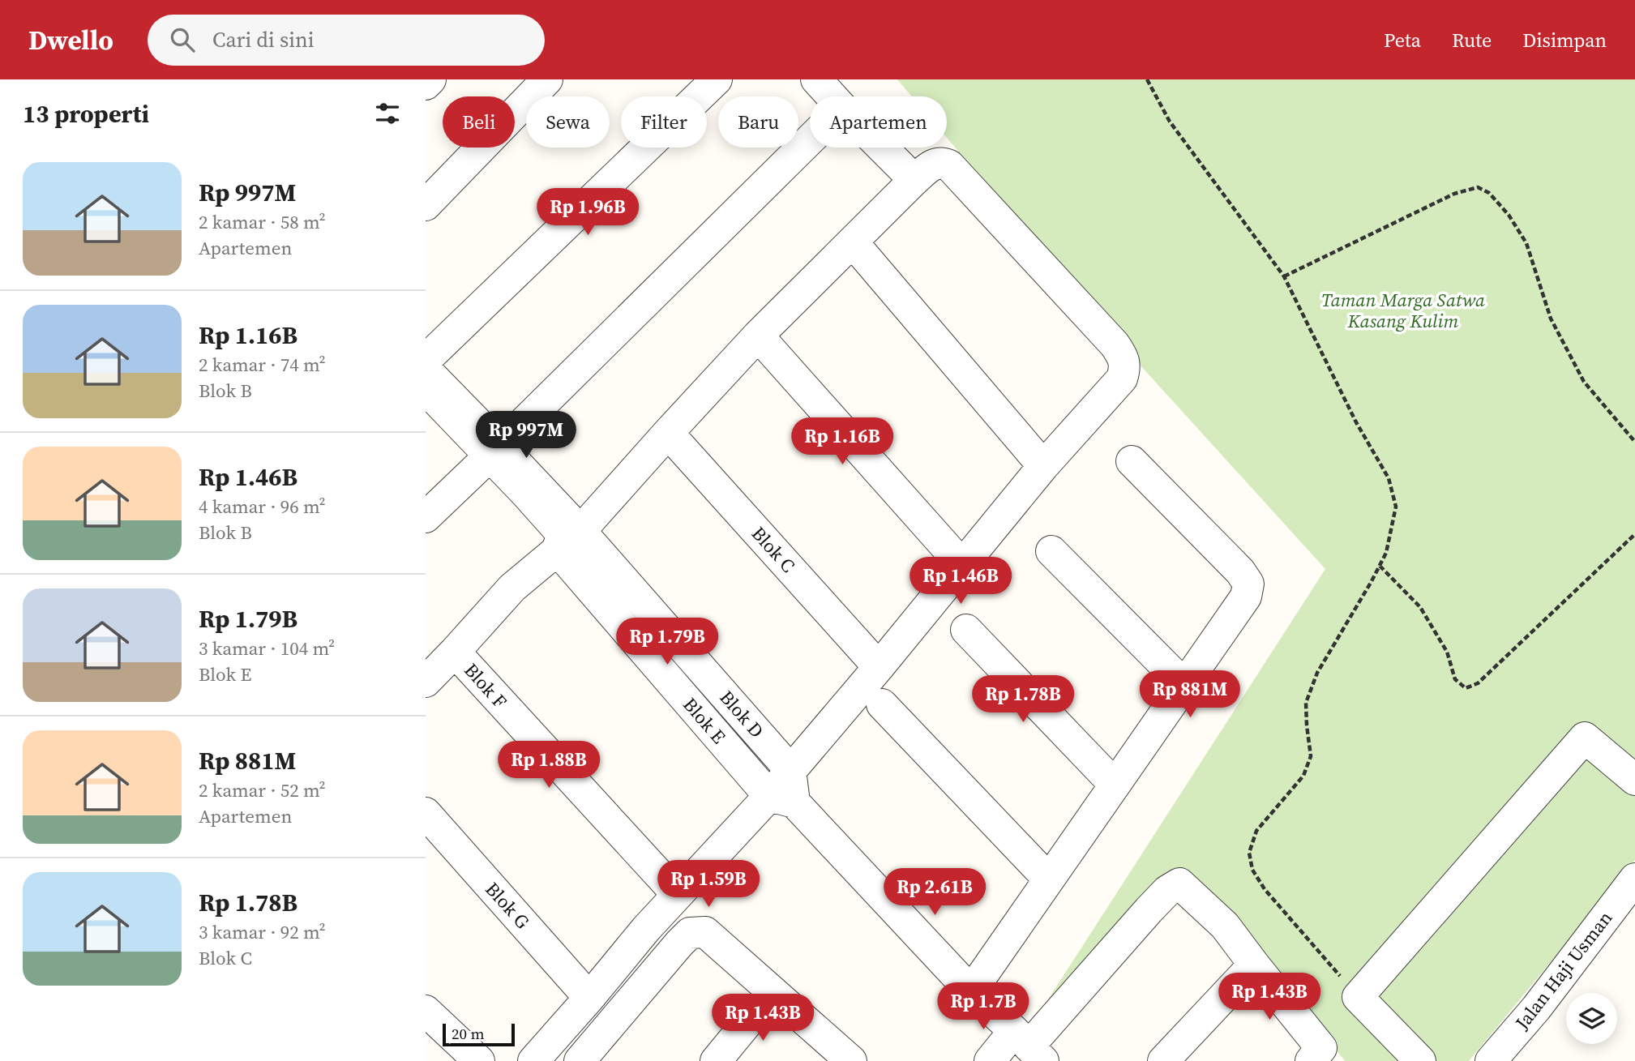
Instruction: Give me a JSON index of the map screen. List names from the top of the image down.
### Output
{
  "streets": {
    "street": [
      "Blok C",
      "Blok F",
      "Blok D",
      "Blok E",
      "Blok G",
      "Jalan Haji Usman"
    ]
  },
  "crossings": [
    ["Blok D", "Blok E"]
  ],
  "parks": ["Taman Marga Satwa Kasang Kulim"],
  "scale_bar": "20 m",
  "page": {
    "header": "Dwello",
    "search": "Cari di sini",
    "nav": ["Peta", "Rute", "Disimpan"],
    "heading": "13 properti",
    "chip": [
      "Beli",
      "Sewa",
      "Filter",
      "Baru",
      "Apartemen"
    ],
    "list": [
      {
        "name": "Rp 997M",
        "note": "2 kamar · 58 m² · Apartemen"
      },
      {
        "name": "Rp 1.16B",
        "note": "2 kamar · 74 m² · Blok B"
      },
      {
        "name": "Rp 1.46B",
        "note": "4 kamar · 96 m² · Blok B"
      },
      {
        "name": "Rp 1.79B",
        "note": "3 kamar · 104 m² · Blok E"
      },
      {
        "name": "Rp 881M",
        "note": "2 kamar · 52 m² · Apartemen"
      },
      {
        "name": "Rp 1.78B",
        "note": "3 kamar · 92 m² · Blok C"
      }
    ],
    "price": [
      "Rp 1.96B",
      "Rp 997M",
      "Rp 1.16B",
      "Rp 1.46B",
      "Rp 1.79B",
      "Rp 881M",
      "Rp 1.78B",
      "Rp 1.88B",
      "Rp 1.59B",
      "Rp 2.61B",
      "Rp 1.43B",
      "Rp 1.7B",
      "Rp 1.43B"
    ],
    "scale": "20 m"
  }
}
